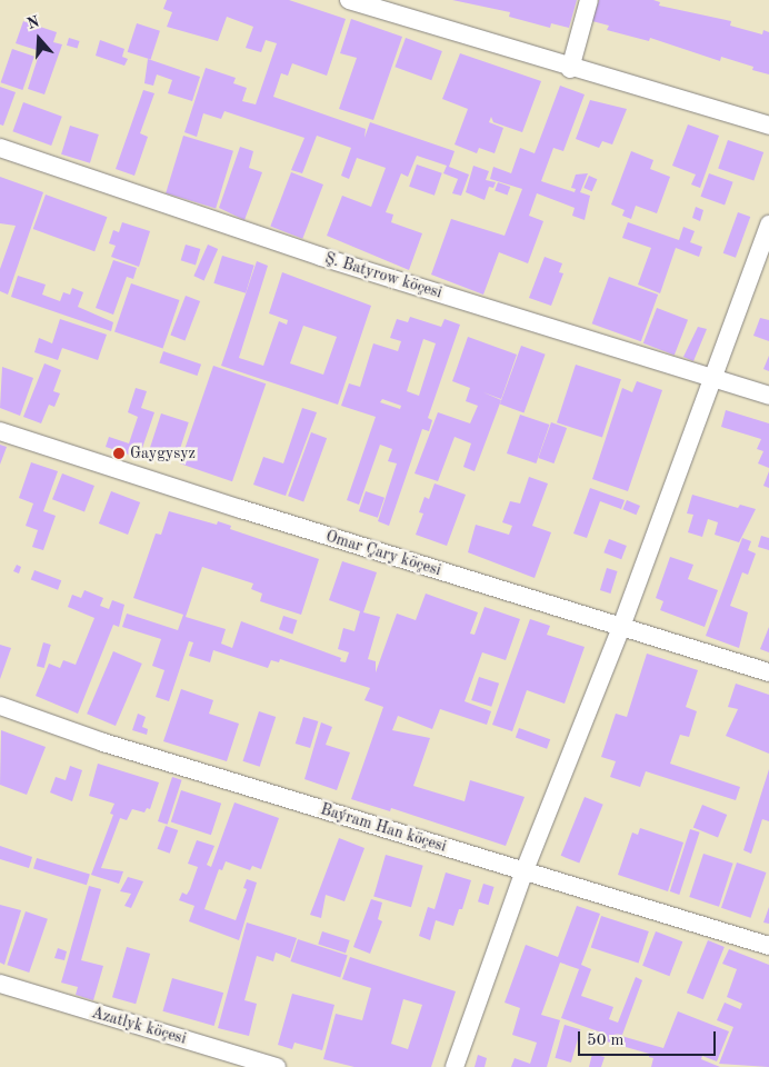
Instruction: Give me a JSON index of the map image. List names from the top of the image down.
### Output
{
  "streets": {
    "street": [
      "Ş. Batyrow köçesi",
      "Omar Çary köçesi",
      "Baýram Han köçesi",
      "Azatlyk köçesi"
    ]
  },
  "places": ["Gaygysyz"],
  "scale_bar": "50 m",
  "north": "top"
}
